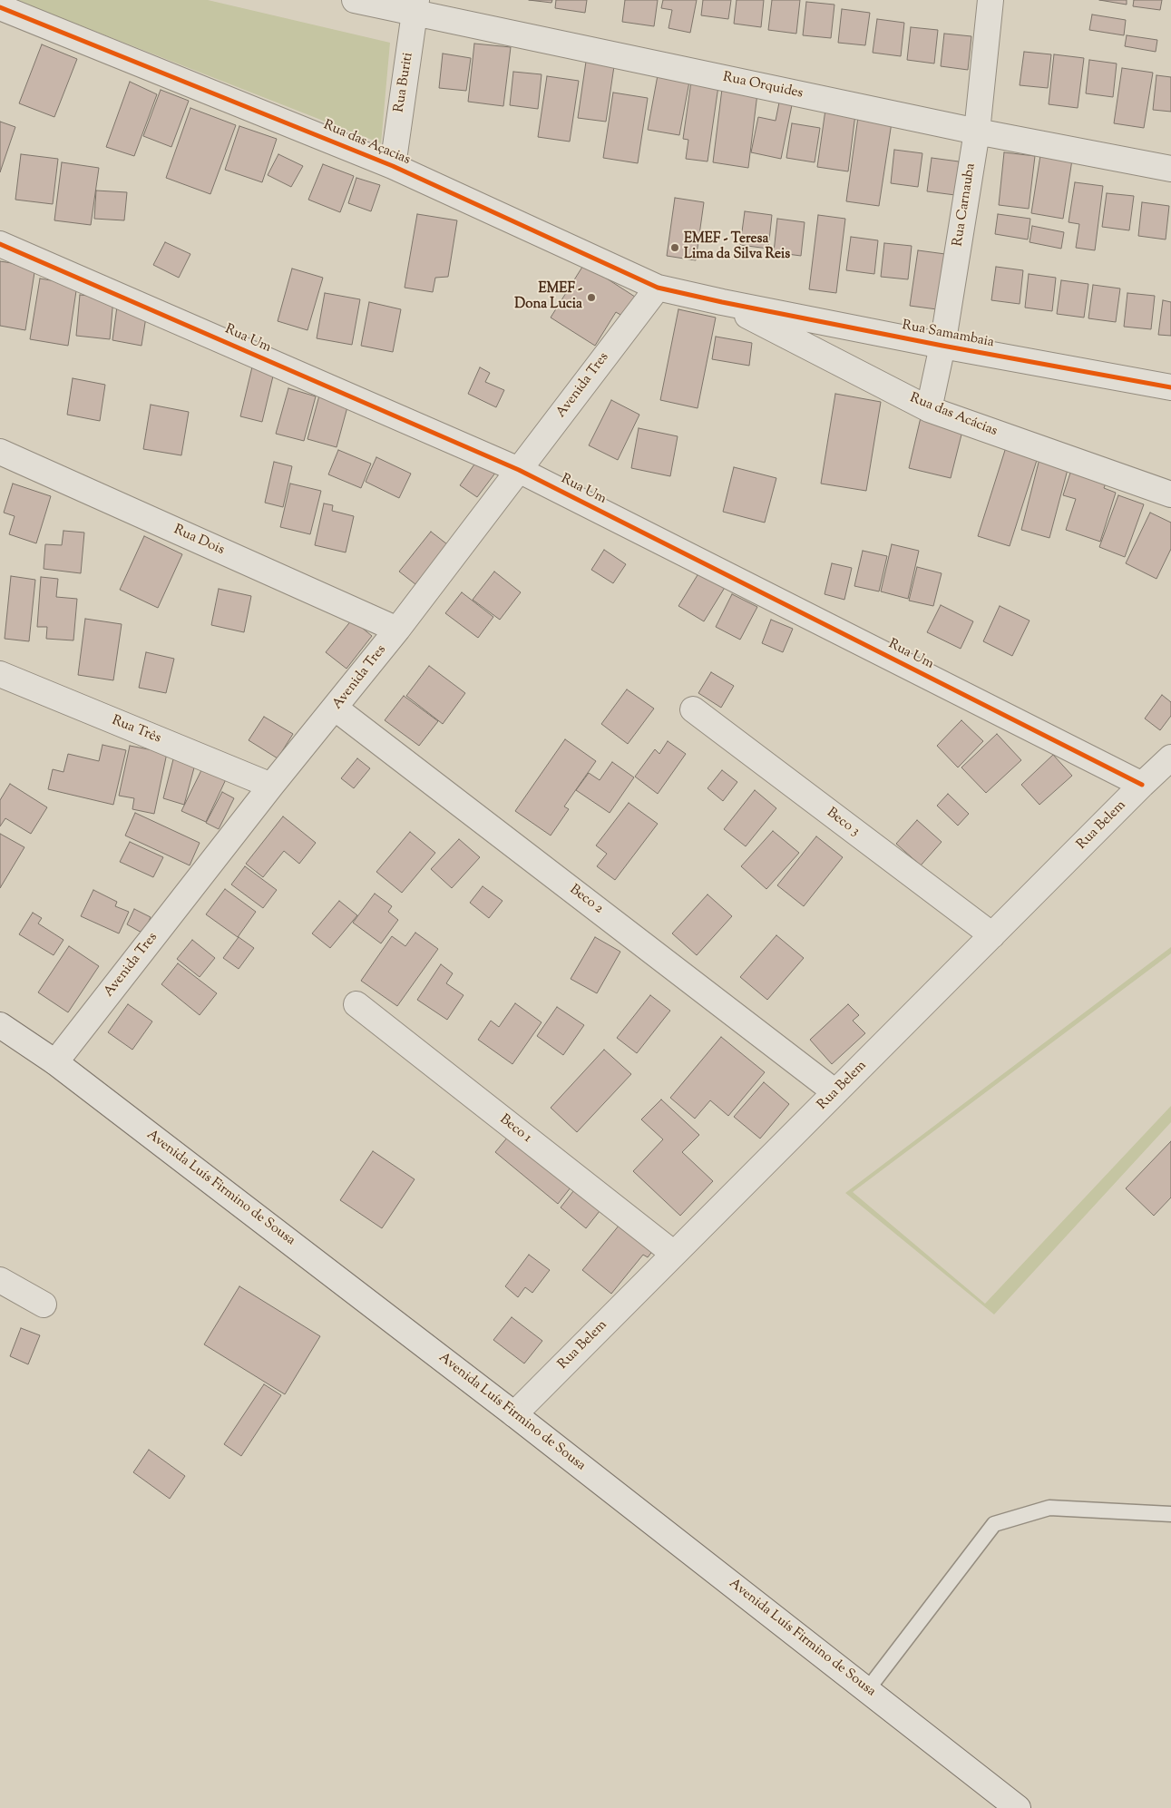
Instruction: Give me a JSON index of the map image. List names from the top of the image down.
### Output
{
  "streets": {
    "street": [
      "Rua Buriti",
      "Rua Orquides",
      "Rua das Açacias",
      "Rua Carnauba",
      "Rua Samambaia",
      "Rua Um",
      "Avenida Tres",
      "Rua das Acácias",
      "Rua Dois",
      "Rua Três",
      "Beco 3",
      "Rua Belem",
      "Beco 2",
      "Beco 1",
      "Avenida Luís Firmino de Sousa"
    ]
  },
  "crossings": [
    ["Rua Buriti", "Rua Orquides"],
    ["Rua Buriti", "Rua das Açacias"],
    ["Rua Orquides", "Rua Carnauba"],
    ["Rua das Açacias", "Rua Samambaia"],
    ["Rua das Açacias", "Avenida Tres"],
    ["Rua das Açacias", "Rua das Acácias"],
    ["Rua Carnauba", "Rua Samambaia"],
    ["Rua Carnauba", "Rua das Acácias"],
    ["Rua Samambaia", "Rua das Acácias"],
    ["Rua Um", "Avenida Tres"],
    ["Rua Um", "Rua Belem"],
    ["Avenida Tres", "Rua Dois"],
    ["Avenida Tres", "Rua Três"],
    ["Avenida Tres", "Beco 2"],
    ["Avenida Tres", "Avenida Luís Firmino de Sousa"],
    ["Beco 3", "Rua Belem"],
    ["Rua Belem", "Beco 2"],
    ["Rua Belem", "Beco 1"],
    ["Rua Belem", "Avenida Luís Firmino de Sousa"]
  ],
  "places": ["EMEF - Teresa Lima da Silva Reis", "EMEF - Dona Lucia"]
}
